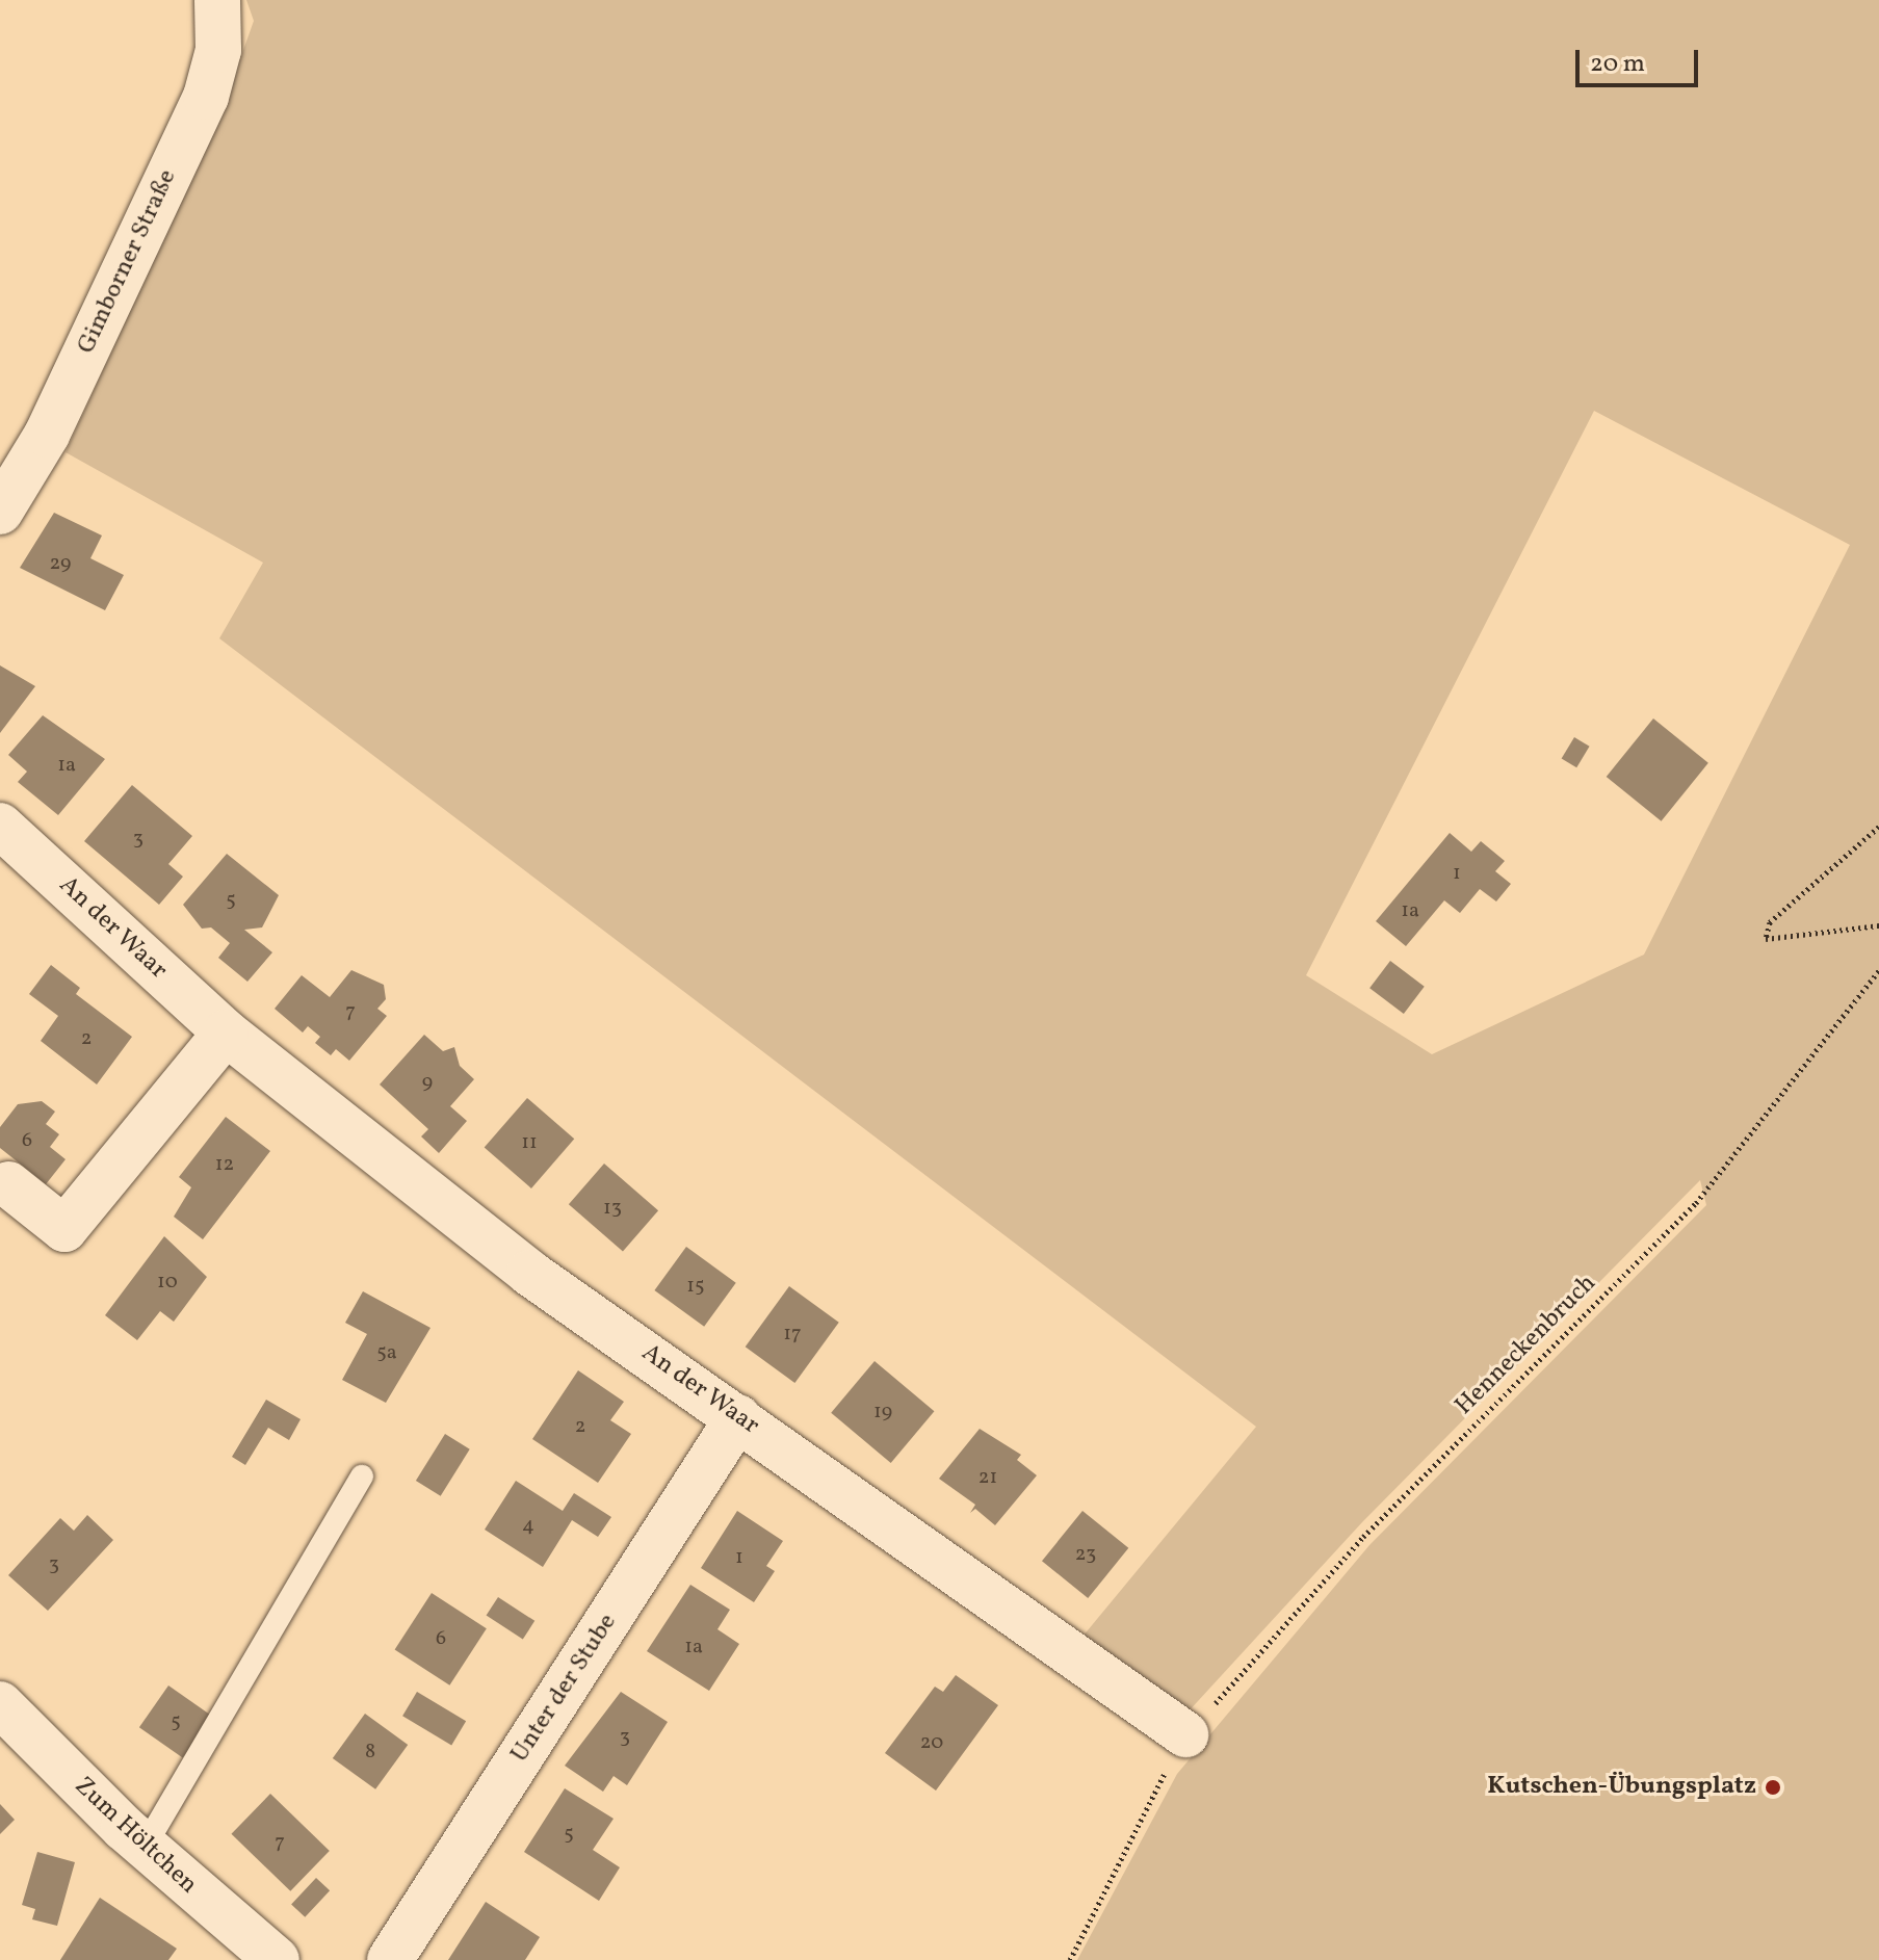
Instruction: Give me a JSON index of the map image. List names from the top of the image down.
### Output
{
  "streets": {
    "street": [
      "Gimborner Straße",
      "An der Waar",
      "Unter der Stube",
      "Zum Höltchen"
    ],
    "path": ["Henneckenbruch"]
  },
  "crossings": [
    ["An der Waar", "Henneckenbruch"],
    ["An der Waar", "Unter der Stube"]
  ],
  "places": ["Kutschen-Übungsplatz"],
  "house_numbers": [
    "29",
    "1a",
    "3",
    "1",
    "5",
    "1a",
    "7",
    "2",
    "9",
    "6",
    "11",
    "12",
    "13",
    "10",
    "15",
    "17",
    "5a",
    "19",
    "2",
    "21",
    "4",
    "23",
    "1",
    "3",
    "6",
    "1a",
    "5",
    "3",
    "20",
    "8",
    "5",
    "7"
  ],
  "scale_bar": "20 m"
}
